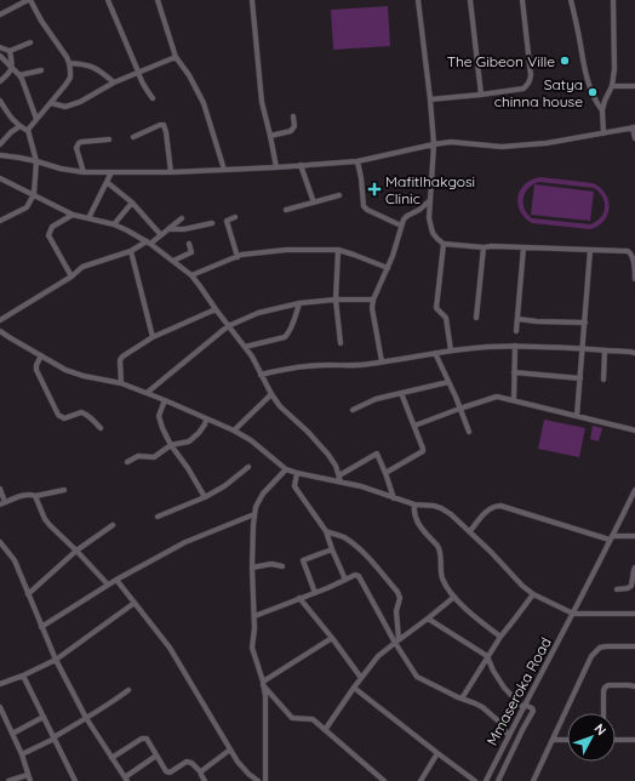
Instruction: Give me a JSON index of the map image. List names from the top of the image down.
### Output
{
  "streets": {
    "street": ["Mmaseroka Road"]
  },
  "places": {
    "other": ["The Gibeon Ville", "Satya chinna house"],
    "health": ["Mafitlhakgosi Clinic"]
  },
  "north": "top right"
}
